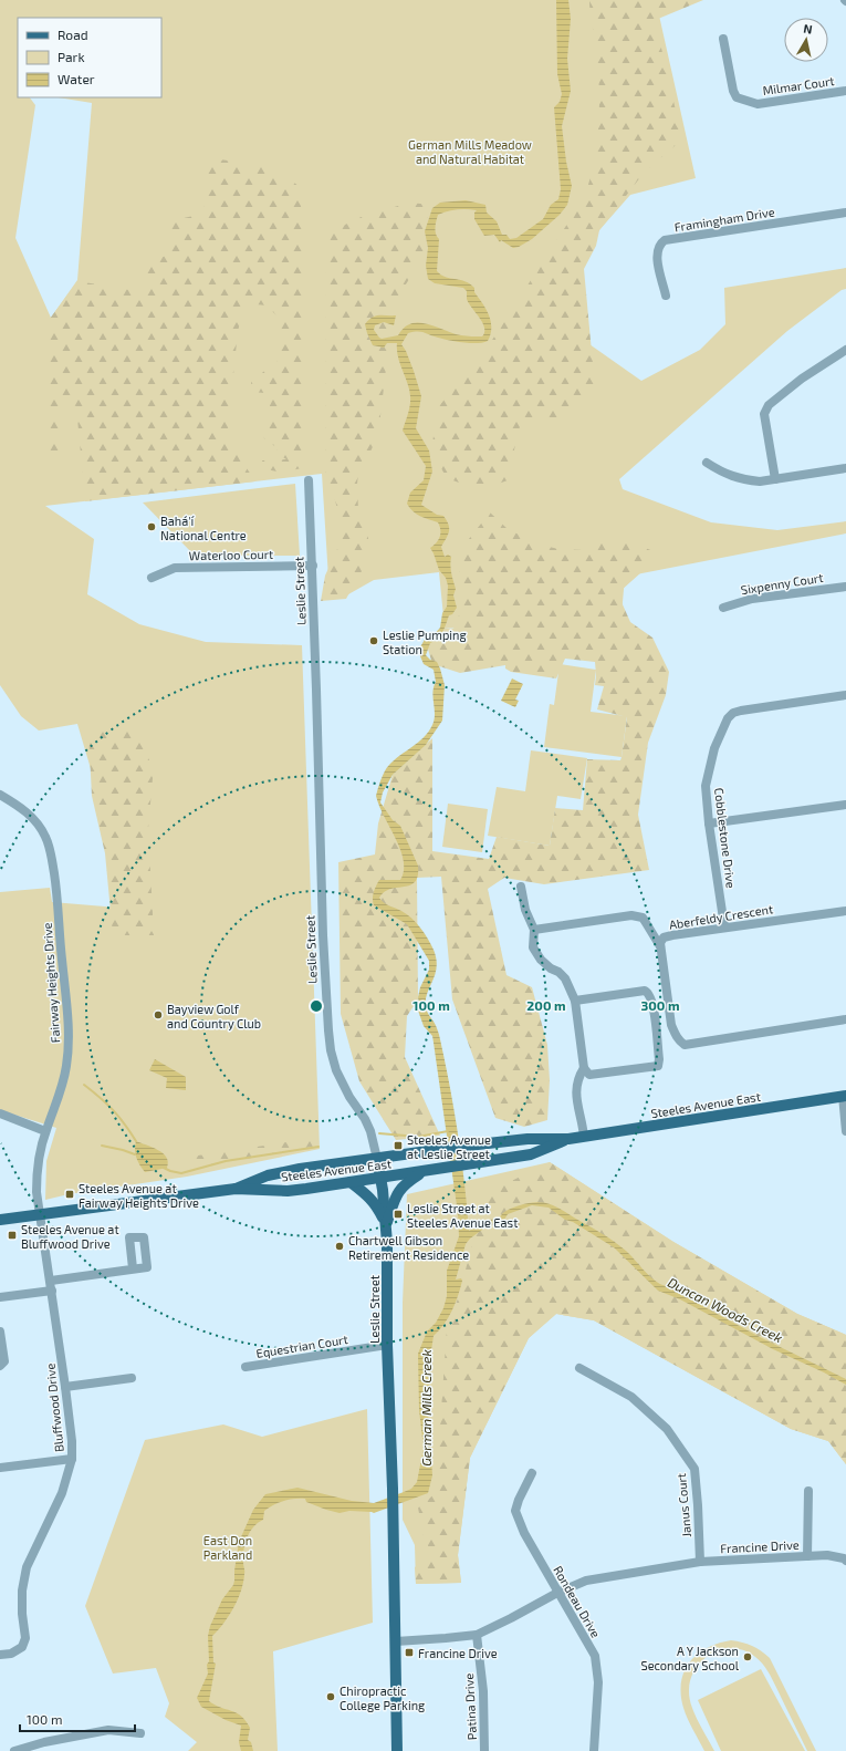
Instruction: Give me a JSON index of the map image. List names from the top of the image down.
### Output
{
  "streets": {
    "main road": ["Leslie Street", "Steeles Avenue East"],
    "street": [
      "Milmar Court",
      "Framingham Drive",
      "Waterloo Court",
      "Sixpenny Court",
      "Cobblestone Drive",
      "Aberfeldy Crescent",
      "Fairway Heights Drive",
      "Equestrian Court",
      "Bluffwood Drive",
      "Janus Court",
      "Francine Drive",
      "Rondeau Drive",
      "Patina Drive"
    ]
  },
  "crossings": [
    ["Waterloo Court", "Leslie Street"],
    ["Leslie Street", "Steeles Avenue East"],
    ["Leslie Street", "Equestrian Court"],
    ["Leslie Street", "Francine Drive"],
    ["Cobblestone Drive", "Aberfeldy Crescent"],
    ["Fairway Heights Drive", "Steeles Avenue East"],
    ["Fairway Heights Drive", "Bluffwood Drive"],
    ["Steeles Avenue East", "Bluffwood Drive"],
    ["Janus Court", "Francine Drive"],
    ["Francine Drive", "Rondeau Drive"],
    ["Francine Drive", "Patina Drive"]
  ],
  "water": ["Duncan Woods Creek", "German Mills Creek"],
  "parks": ["German Mills Meadow and Natural Habitat", "East Don Parkland"],
  "places": {
    "other": [
      "Bahá'í National Centre",
      "Leslie Pumping Station",
      "Bayview Golf and Country Club",
      "Chartwell Gibson Retirement Residence",
      "A Y Jackson Secondary School",
      "Chiropractic College Parking"
    ],
    "transit": [
      "Steeles Avenue at Leslie Street",
      "Steeles Avenue at Fairway Heights Drive",
      "Leslie Street at Steeles Avenue East",
      "Steeles Avenue at Bluffwood Drive",
      "Francine Drive"
    ]
  },
  "legend": ["Road", "Park", "Water"],
  "scale_bar": "100 m",
  "north": "top",
  "rings": ["100 m", "200 m", "300 m"]
}
